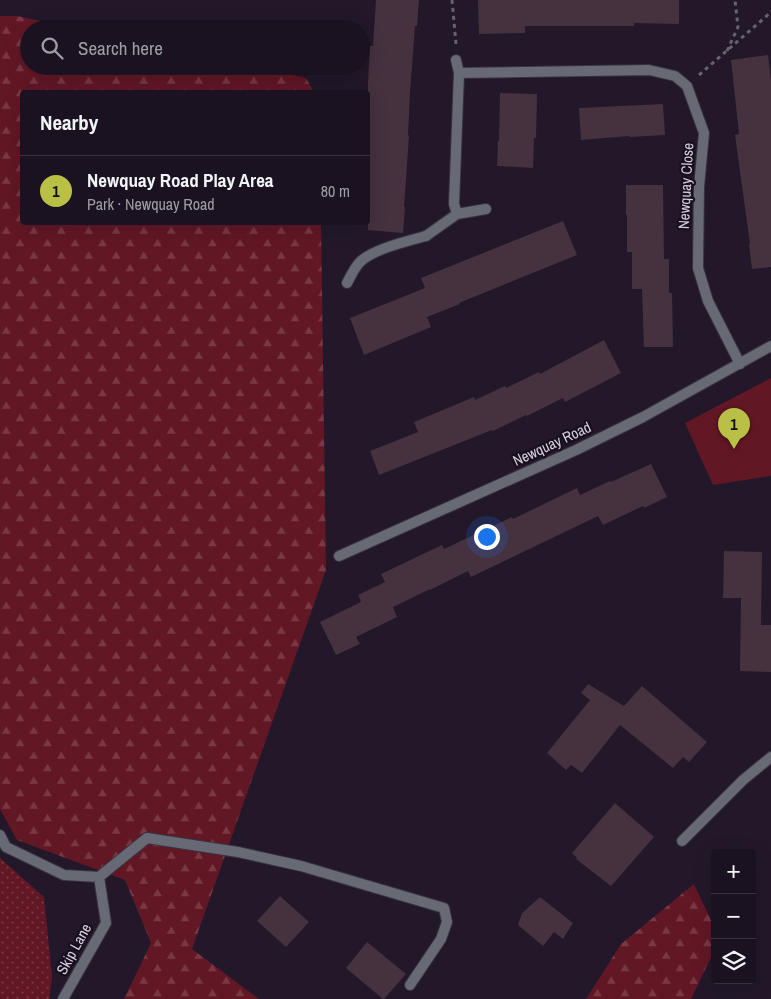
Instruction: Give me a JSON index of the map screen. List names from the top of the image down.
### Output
{
  "streets": {
    "street": ["Newquay Close", "Newquay Road", "Skip Lane"]
  },
  "crossings": [
    ["Newquay Close", "Newquay Road"]
  ],
  "page": {
    "search": "Search here",
    "heading": "Nearby",
    "list": [
      {
        "mark": "1",
        "name": "Newquay Road Play Area",
        "note": "Park · Newquay Road",
        "value": "80 m"
      }
    ],
    "pins": "1",
    "map_buttons": ["+", "−"]
  }
}
